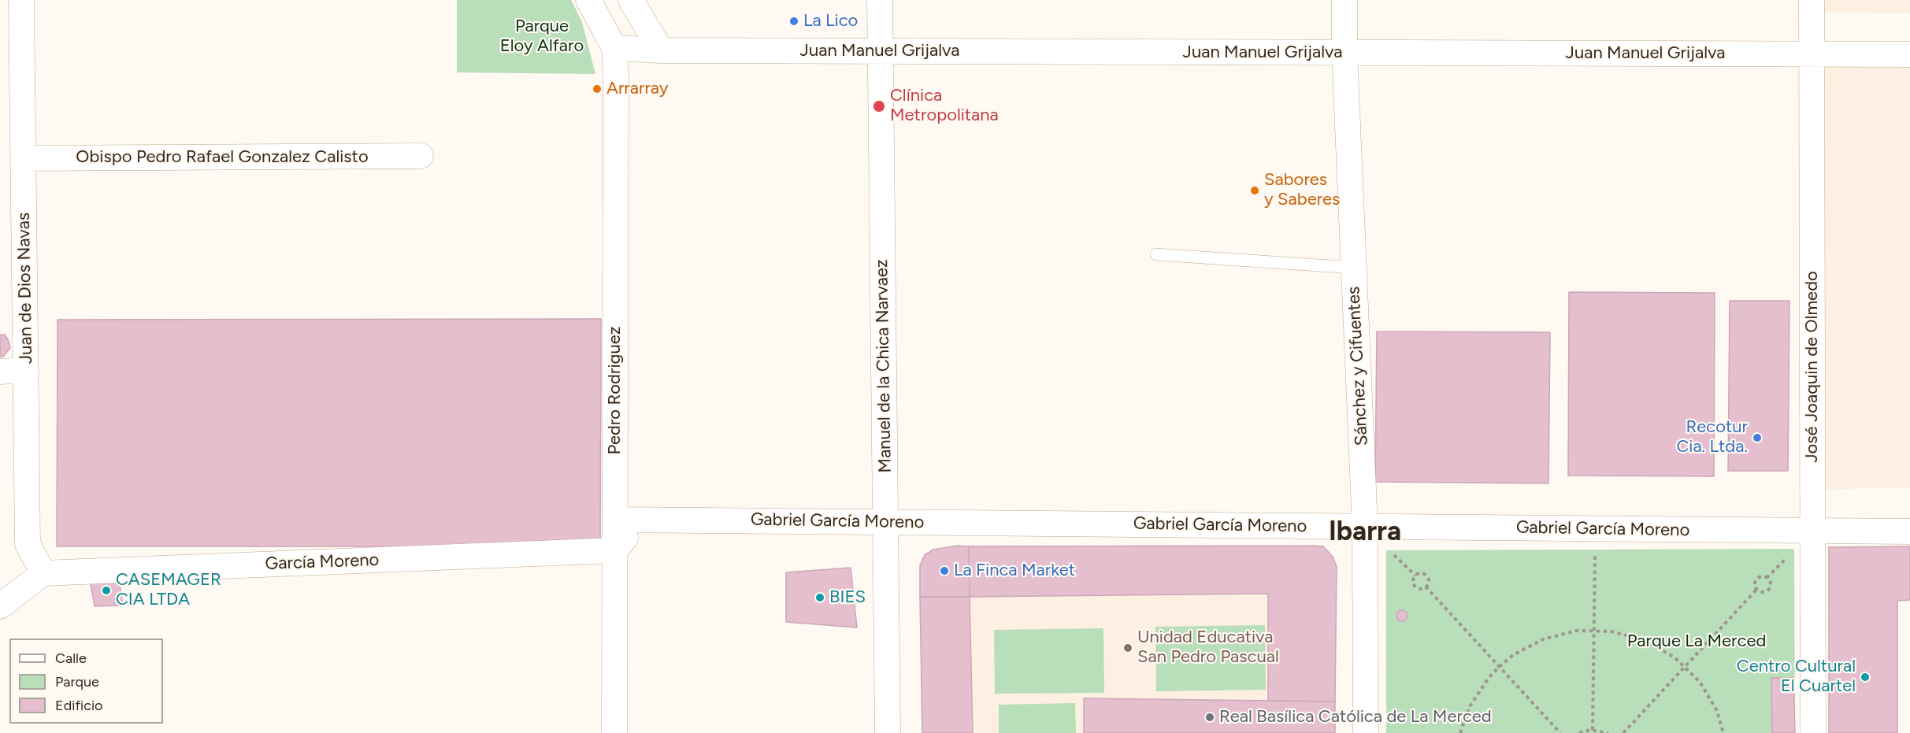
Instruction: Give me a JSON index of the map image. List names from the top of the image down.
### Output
{
  "streets": {
    "street": [
      "Juan Manuel Grijalva",
      "Obispo Pedro Rafael Gonzalez Calisto",
      "Juan de Dios Navas",
      "Manuel de la Chica Narvaez",
      "Sánchez y Cifuentes",
      "José Joaquin de Olmedo",
      "Pedro Rodriguez",
      "Gabriel García Moreno",
      "García Moreno"
    ]
  },
  "crossings": [
    ["Juan Manuel Grijalva", "Manuel de la Chica Narvaez"],
    ["Juan Manuel Grijalva", "Sánchez y Cifuentes"],
    ["Juan Manuel Grijalva", "José Joaquin de Olmedo"],
    ["Juan Manuel Grijalva", "Pedro Rodriguez"],
    ["Obispo Pedro Rafael Gonzalez Calisto", "Juan de Dios Navas"],
    ["Juan de Dios Navas", "García Moreno"],
    ["Manuel de la Chica Narvaez", "Gabriel García Moreno"],
    ["Sánchez y Cifuentes", "Gabriel García Moreno"],
    ["José Joaquin de Olmedo", "Gabriel García Moreno"],
    ["Pedro Rodriguez", "Gabriel García Moreno"],
    ["Pedro Rodriguez", "García Moreno"]
  ],
  "districts": ["Ibarra"],
  "parks": ["Parque Eloy Alfaro", "Parque La Merced"],
  "places": [
    "La Lico",
    "Arrarray",
    "Clínica Metropolitana",
    "Sabores y Saberes",
    "Recotur Cia. Ltda.",
    "La Finca Market",
    "CASEMAGER CIA LTDA",
    "BIES",
    "Unidad Educativa San Pedro Pascual",
    "Centro Cultural El Cuartel",
    "Real Basílica Católica de La Merced"
  ],
  "legend": ["Calle", "Parque", "Edificio"]
}
